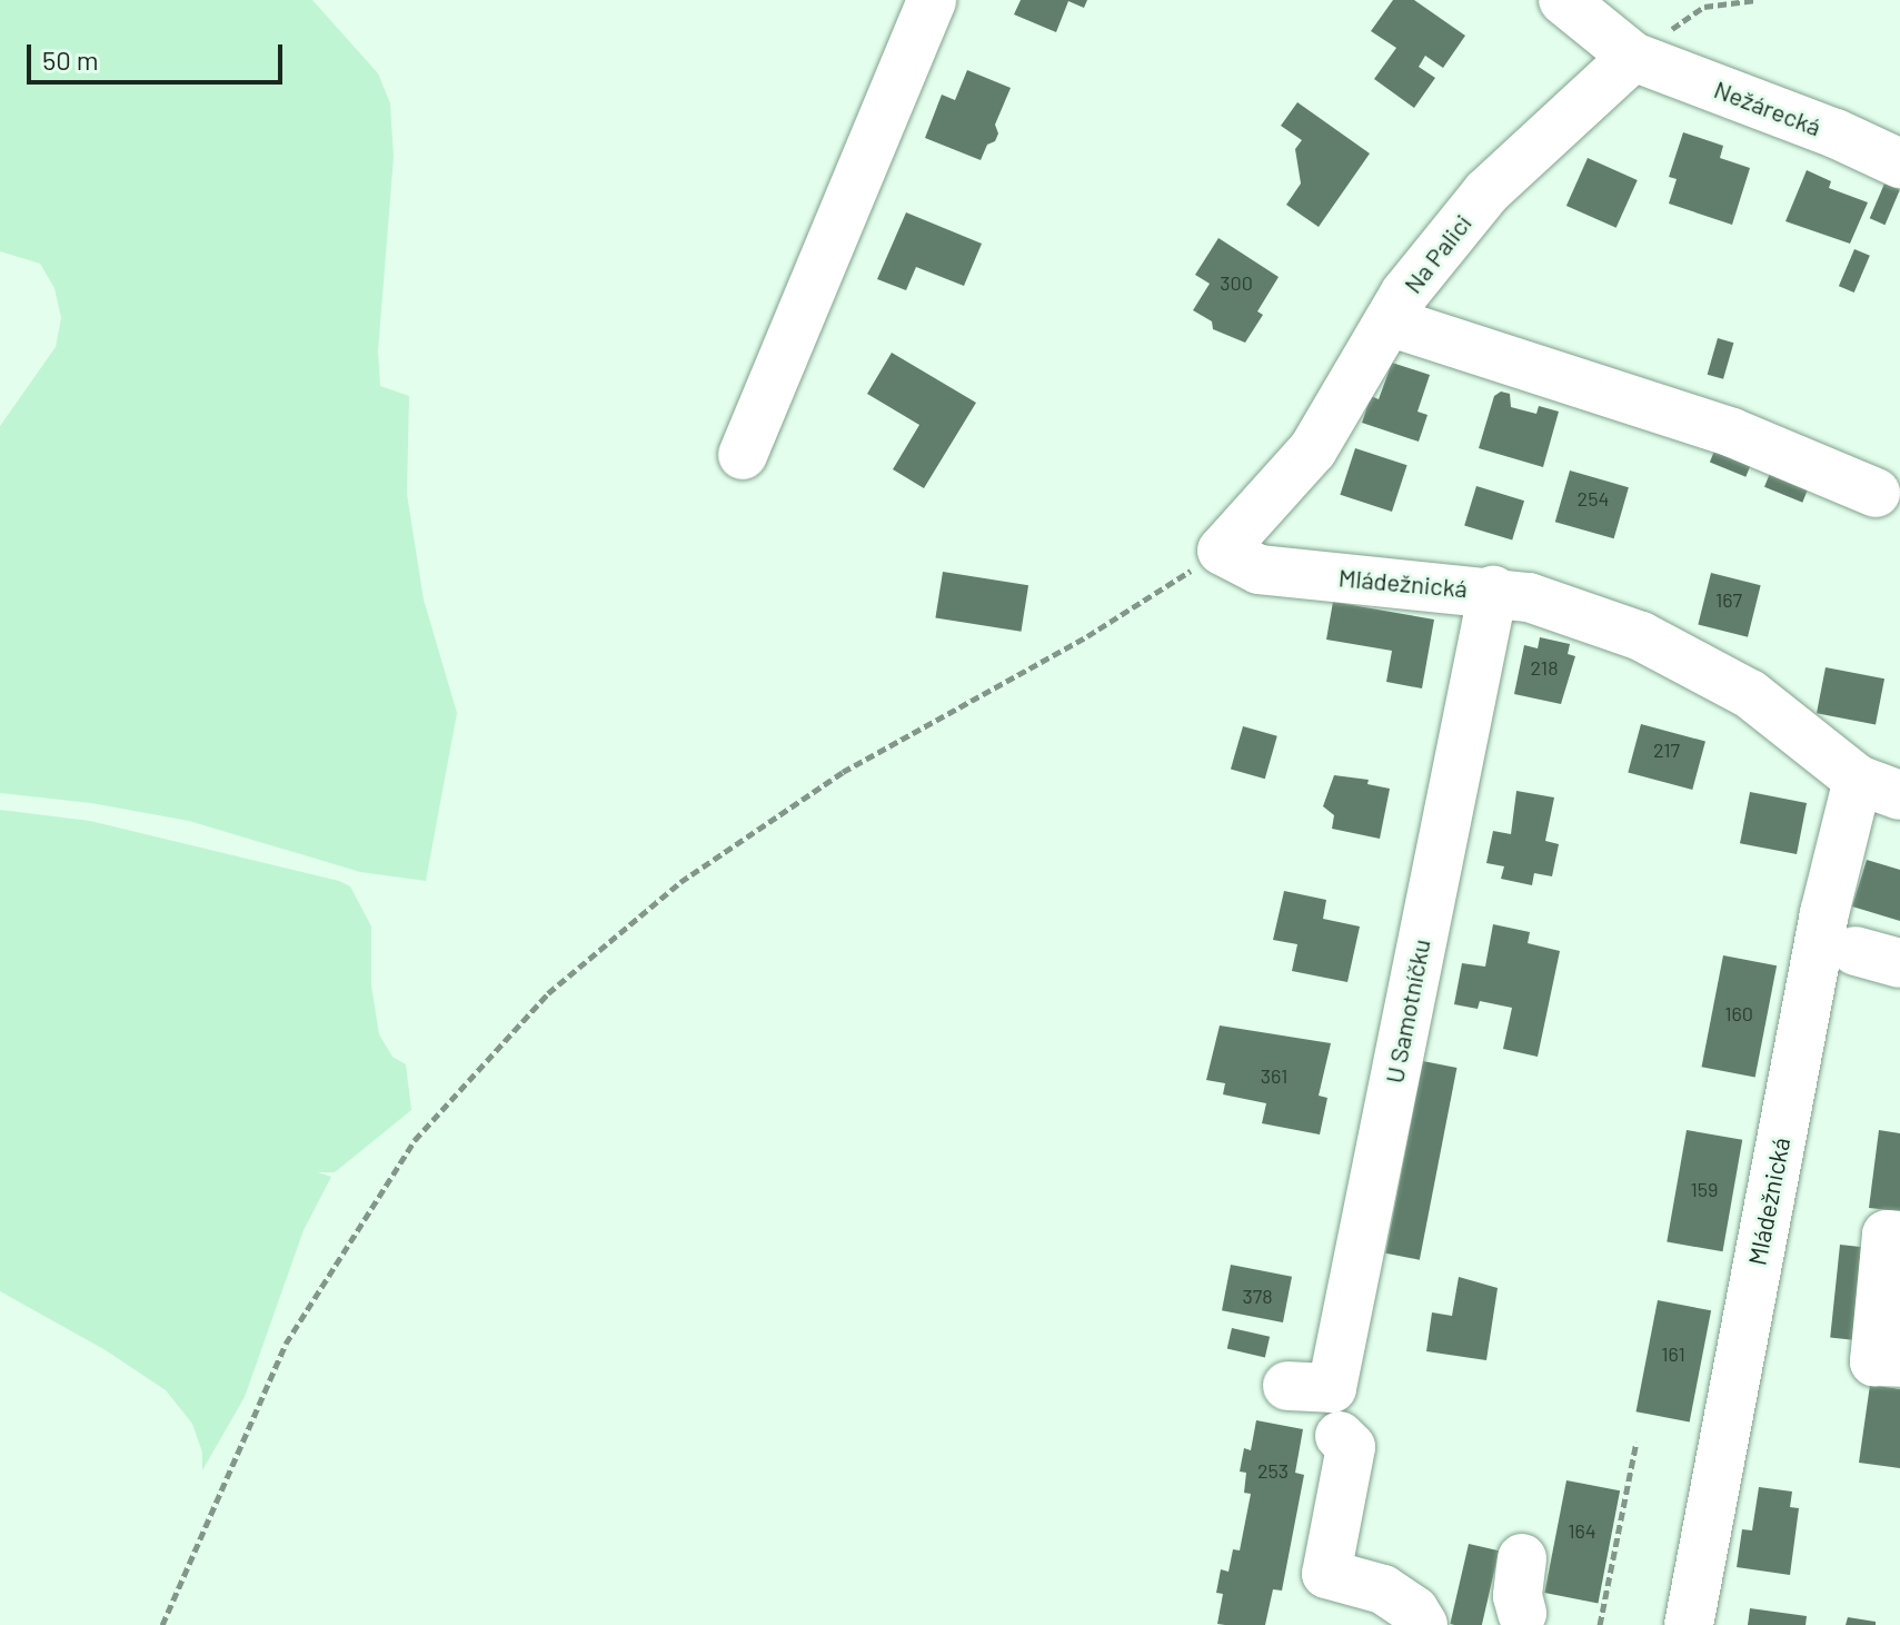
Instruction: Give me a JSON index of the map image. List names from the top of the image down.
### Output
{
  "streets": {
    "street": [
      "Nežárecká",
      "Na Palici",
      "Mládežnická",
      "U Samotníčku"
    ]
  },
  "crossings": [
    ["Nežárecká", "Na Palici"],
    ["Na Palici", "Mládežnická"],
    ["Mládežnická", "U Samotníčku"]
  ],
  "house_numbers": [
    "300",
    "254",
    "167",
    "218",
    "217",
    "160",
    "361",
    "159",
    "378",
    "161",
    "253",
    "164"
  ],
  "scale_bar": "50 m"
}
